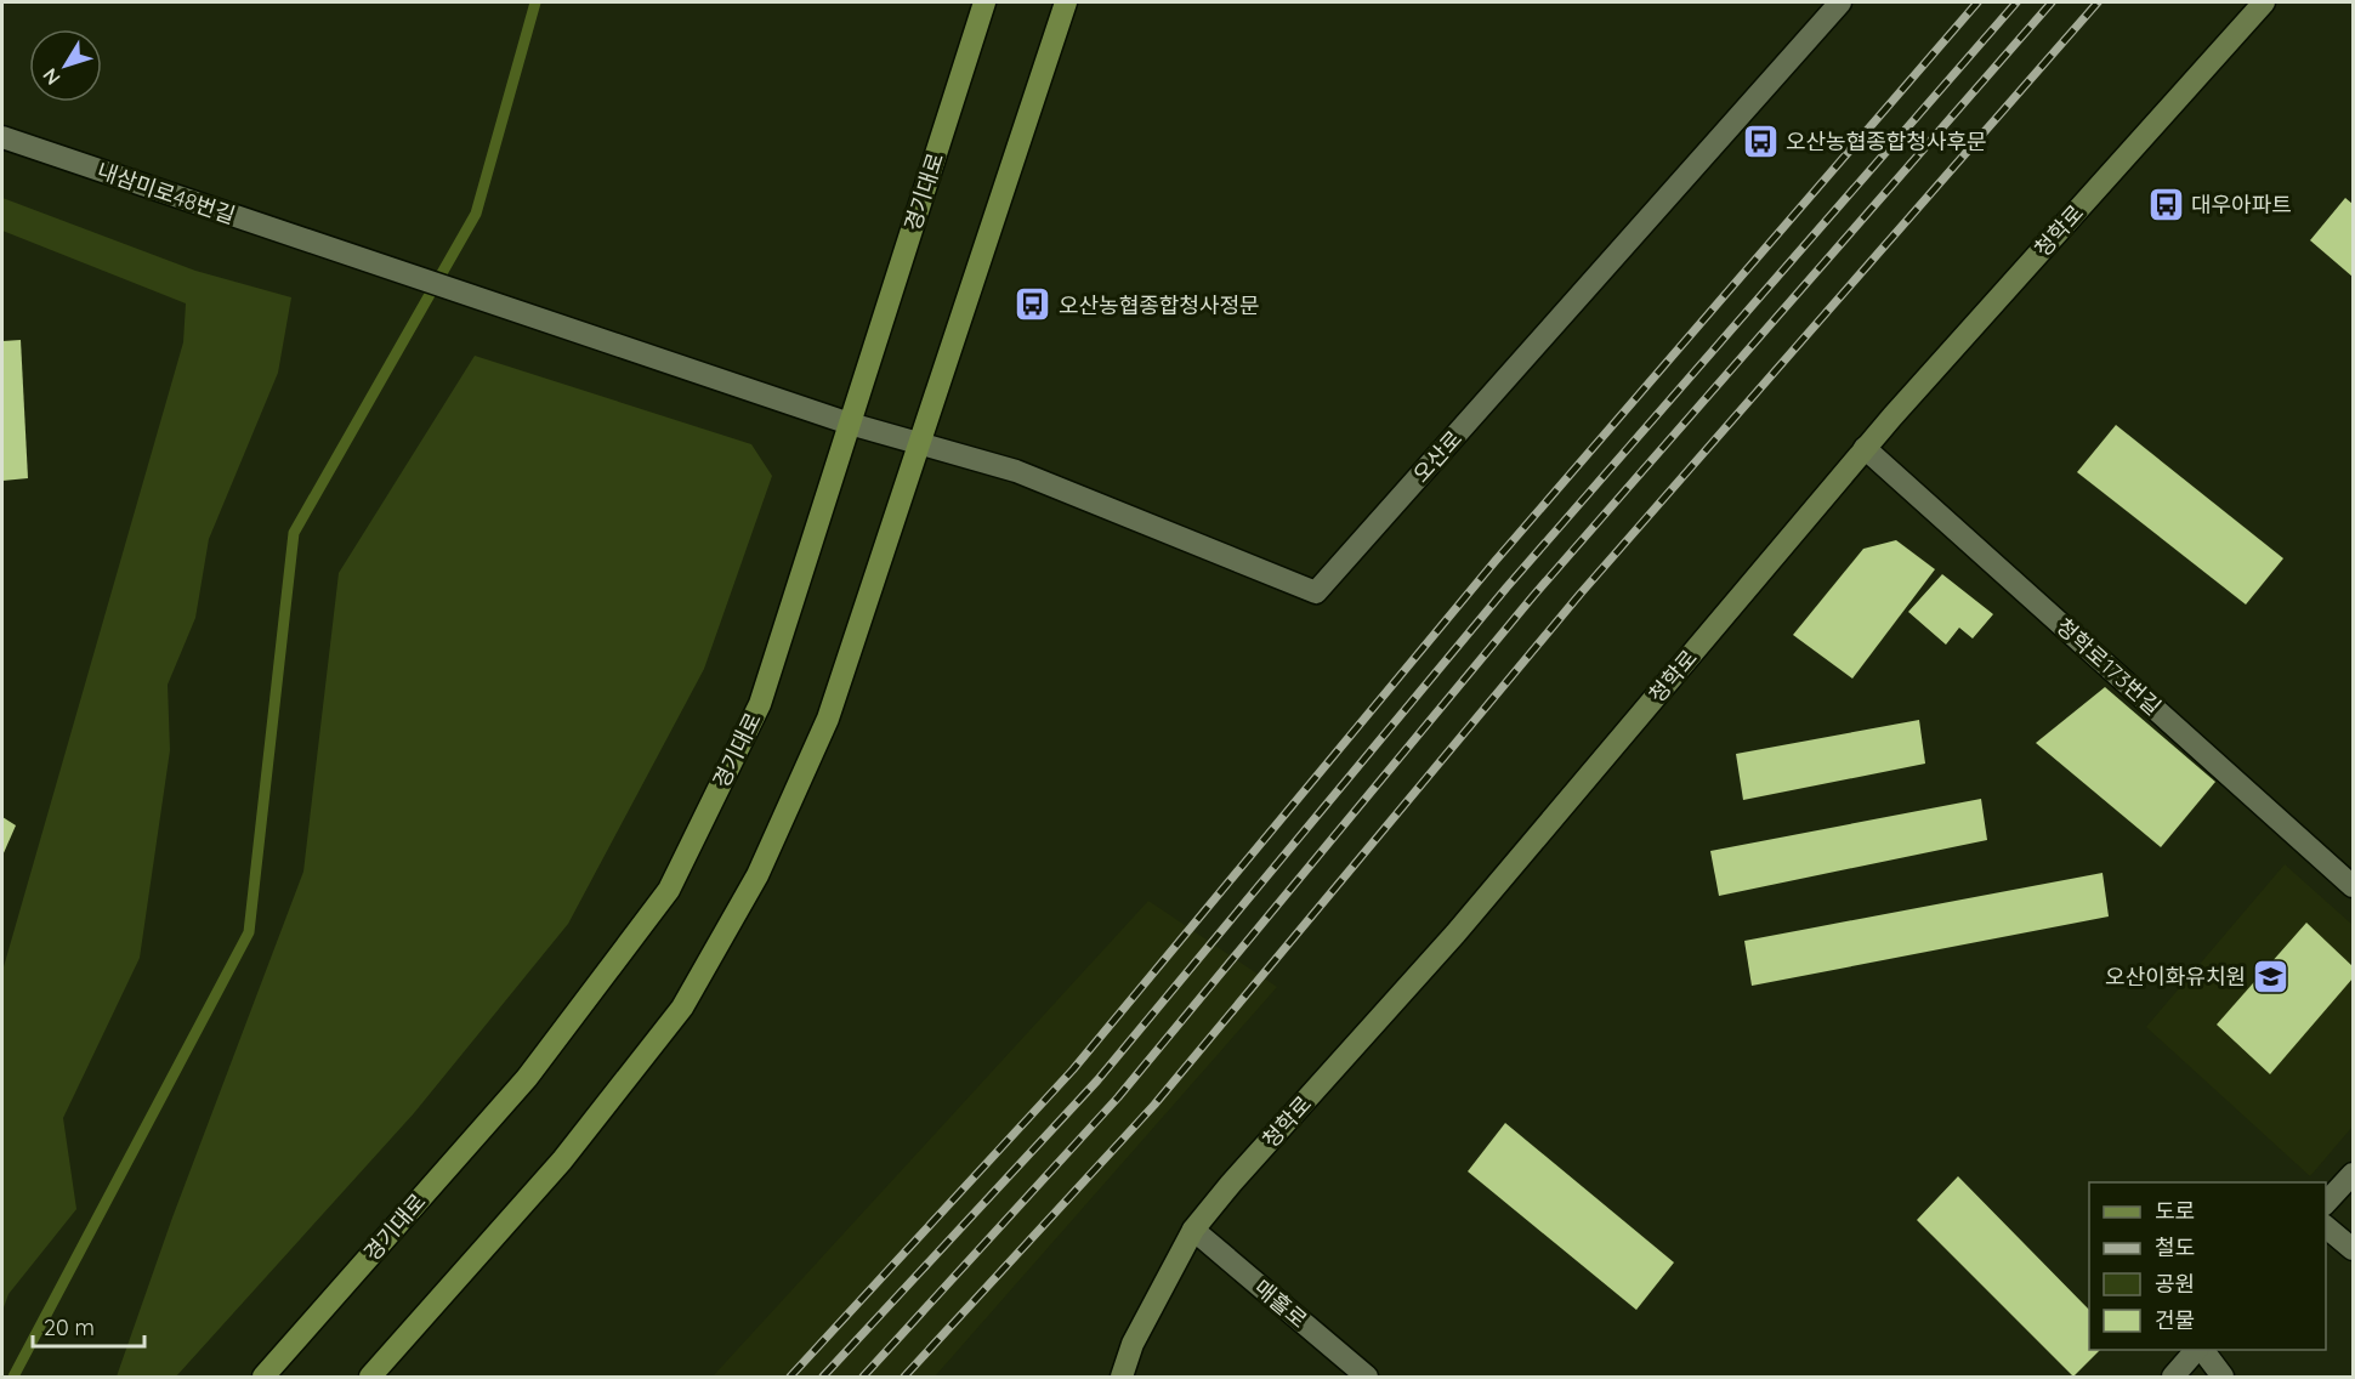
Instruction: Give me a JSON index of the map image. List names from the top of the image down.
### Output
{
  "streets": {
    "main road": ["경기대로"],
    "street": [
      "내삼미로48번길",
      "청학로",
      "오산로",
      "청학로173번길",
      "매홀로"
    ]
  },
  "crossings": [
    ["경기대로", "내삼미로48번길"],
    ["내삼미로48번길", "오산로"],
    ["청학로", "청학로173번길"],
    ["청학로", "매홀로"]
  ],
  "places": {
    "bus stop": ["오산농협종합청사후문", "대우아파트", "오산농협종합청사정문"],
    "school or university": ["오산이화유치원"]
  },
  "legend": [
    "도로",
    "철도",
    "공원",
    "건물"
  ],
  "scale_bar": "20 m",
  "north": "bottom left"
}
